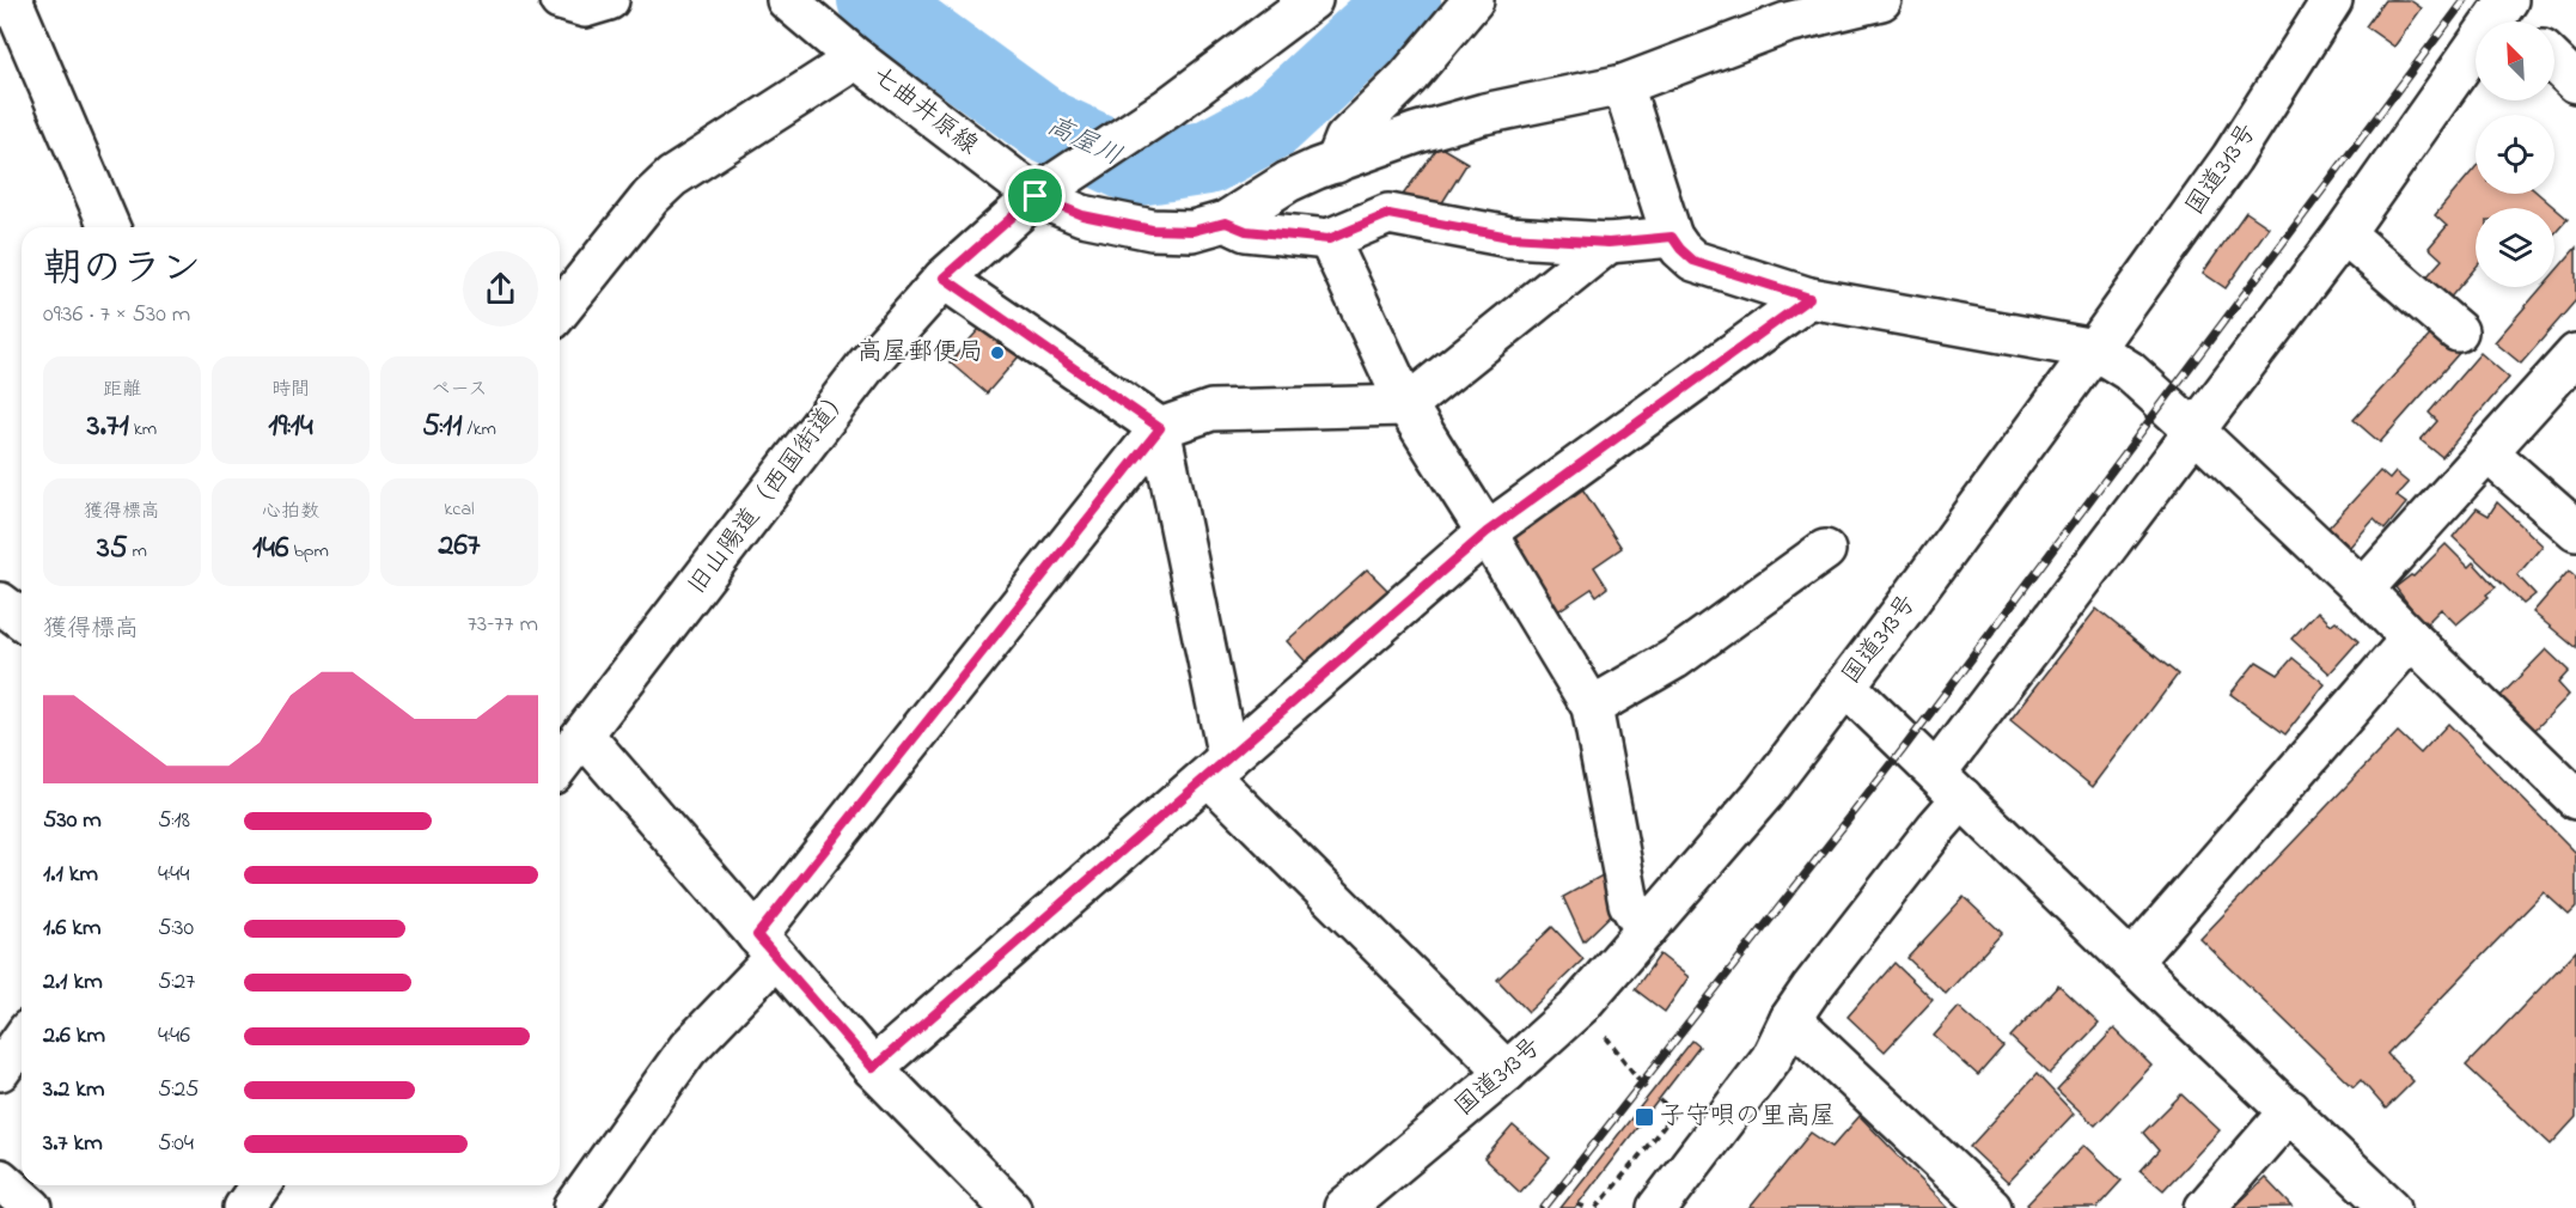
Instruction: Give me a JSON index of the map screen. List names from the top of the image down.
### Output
{
  "streets": {
    "main road": ["七曲井原線", "国道313号", "旧山陽道（西国街道）"]
  },
  "crossings": [
    ["七曲井原線", "旧山陽道（西国街道）"]
  ],
  "water": ["高屋川"],
  "places": {
    "other": ["高屋郵便局"],
    "transit": ["子守唄の里高屋"]
  },
  "north": "top left",
  "page": {
    "heading": ["朝のラン", "09:36 · 7 × 530 m"],
    "stats": [
      ["距離", "3.71 km"],
      ["時間", "19:14"],
      ["ペース", "5:11 /km"],
      ["獲得標高", "35 m"],
      ["心拍数", "146 bpm"],
      ["kcal", "267"]
    ],
    "chart": ["獲得標高", "73–77 m"],
    "list": [
      {
        "name": "530 m",
        "note": "5:18"
      },
      {
        "name": "1.1 km",
        "note": "4:44"
      },
      {
        "name": "1.6 km",
        "note": "5:30"
      },
      {
        "name": "2.1 km",
        "note": "5:27"
      },
      {
        "name": "2.6 km",
        "note": "4:46"
      },
      {
        "name": "3.2 km",
        "note": "5:25"
      },
      {
        "name": "3.7 km",
        "note": "5:04"
      }
    ]
  }
}
